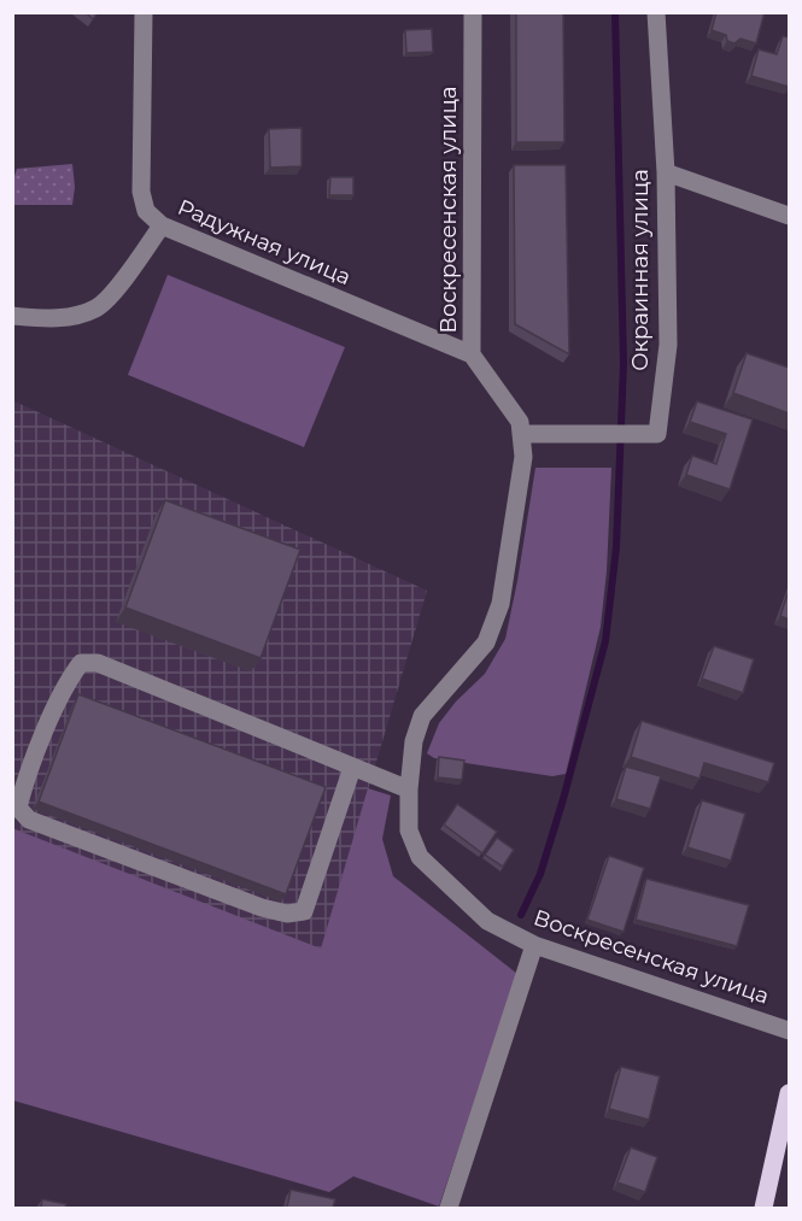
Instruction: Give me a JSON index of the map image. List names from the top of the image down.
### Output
{
  "streets": {
    "street": ["Воскресенская улица", "Радужная улица", "Окраинная улица"]
  },
  "crossings": [
    ["Воскресенская улица", "Радужная улица"],
    ["Воскресенская улица", "Окраинная улица"]
  ]
}
